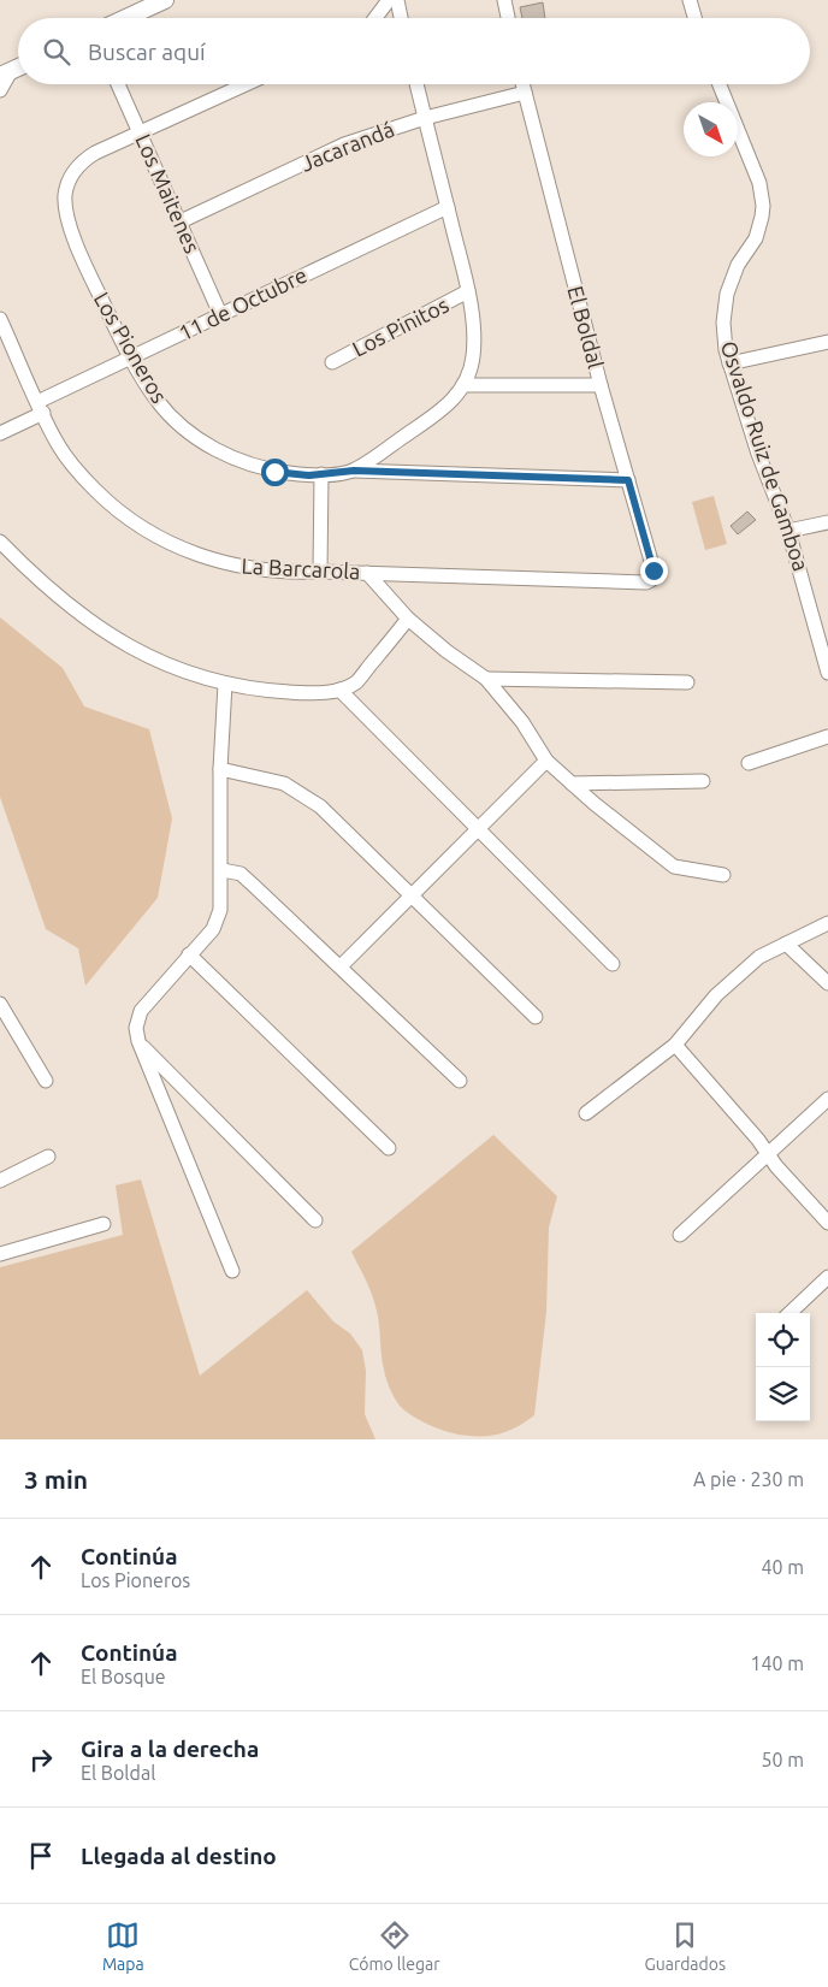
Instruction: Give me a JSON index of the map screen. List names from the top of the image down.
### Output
{
  "streets": {
    "street": [
      "Jacarandá",
      "Los Maitenes",
      "11 de Octubre",
      "Los Pinitos",
      "El Boldal",
      "Los Pioneros",
      "Osvaldo Ruiz de Gamboa",
      "La Barcarola"
    ]
  },
  "crossings": [
    ["Jacarandá", "Los Maitenes"],
    ["Jacarandá", "El Boldal"],
    ["Jacarandá", "Los Pioneros"],
    ["Los Maitenes", "11 de Octubre"],
    ["Los Maitenes", "Los Pioneros"],
    ["11 de Octubre", "Los Pioneros"],
    ["11 de Octubre", "La Barcarola"],
    ["Los Pinitos", "Los Pioneros"],
    ["El Boldal", "La Barcarola"]
  ],
  "north": "bottom right",
  "page": {
    "search": "Buscar aquí",
    "heading": ["3 min", "A pie · 230 m"],
    "list": [
      ["Continúa", "Los Pioneros", "40 m"],
      ["Continúa", "El Bosque", "140 m"],
      ["Gira a la derecha", "El Boldal", "50 m"],
      "Llegada al destino"
    ],
    "nav": ["Mapa", "Cómo llegar", "Guardados"]
  }
}
